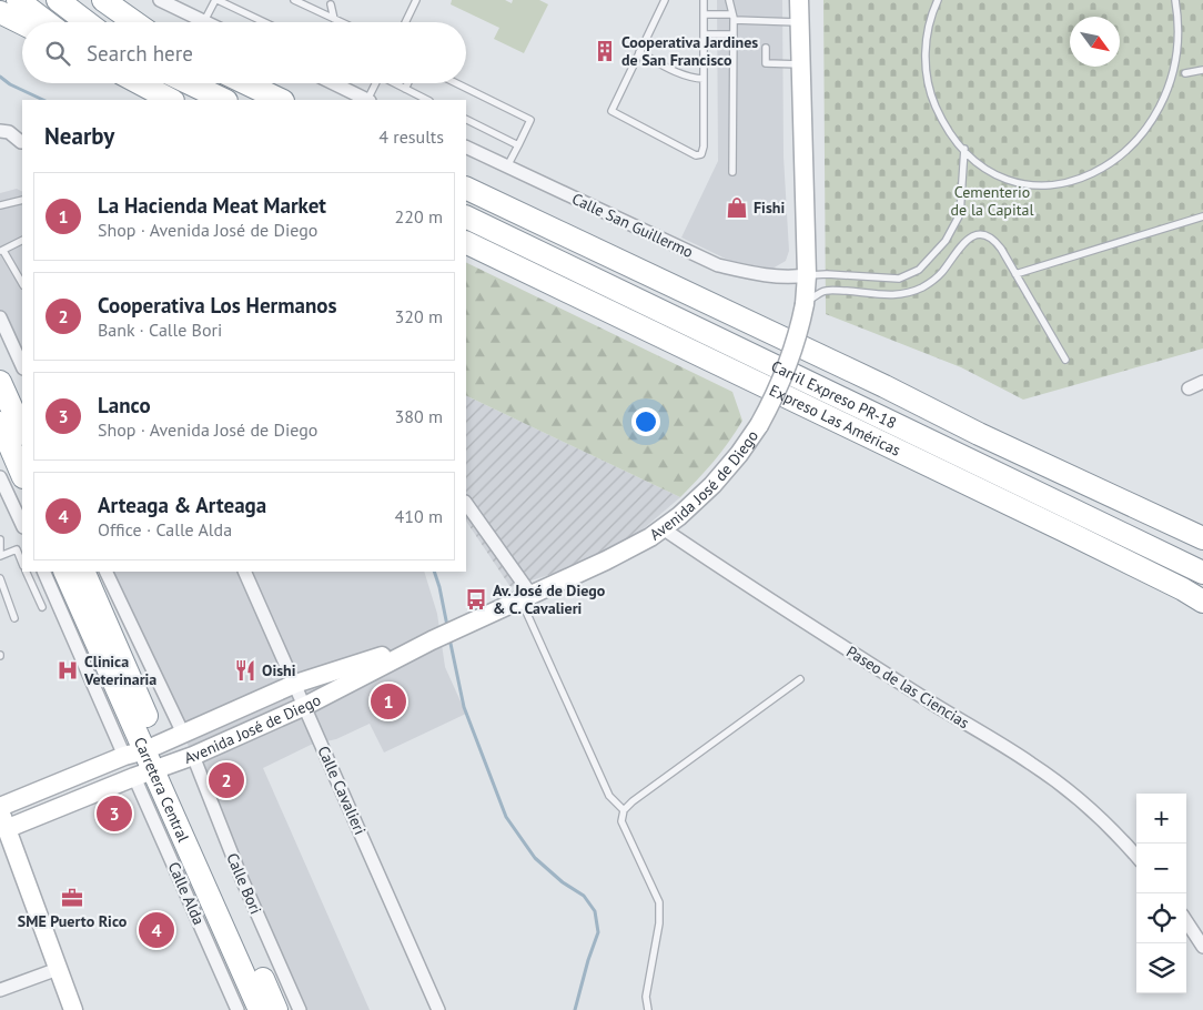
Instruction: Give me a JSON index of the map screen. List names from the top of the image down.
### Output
{
  "streets": {
    "highway": ["Carril Expreso PR-18", "Expreso Las Américas", "Carretera Central"],
    "street": [
      "Calle San Guillermo",
      "Avenida José de Diego",
      "Paseo de las Ciencias",
      "Calle Cavalieri",
      "Calle Bori",
      "Calle Alda"
    ]
  },
  "crossings": [
    ["Calle San Guillermo", "Avenida José de Diego"],
    ["Avenida José de Diego", "Paseo de las Ciencias"],
    ["Avenida José de Diego", "Carretera Central"],
    ["Avenida José de Diego", "Calle Cavalieri"],
    ["Avenida José de Diego", "Calle Bori"],
    ["Avenida José de Diego", "Calle Alda"],
    ["Carretera Central", "Calle Alda"]
  ],
  "parks": ["Cementerio de la Capital"],
  "places": {
    "building": ["Cooperativa Jardines de San Francisco"],
    "shop": ["Fishi"],
    "bus stop": ["Av. José de Diego & C. Cavalieri"],
    "hospital": ["Clinica Veterinaria"],
    "restaurant": ["Oishi"],
    "office": ["SME Puerto Rico"]
  },
  "north": "bottom right",
  "page": {
    "search": "Search here",
    "heading": ["Nearby", "4 results"],
    "list": [
      {
        "mark": "1",
        "name": "La Hacienda Meat Market",
        "note": "Shop · Avenida José de Diego",
        "value": "220 m"
      },
      {
        "mark": "2",
        "name": "Cooperativa Los Hermanos",
        "note": "Bank · Calle Bori",
        "value": "320 m"
      },
      {
        "mark": "3",
        "name": "Lanco",
        "note": "Shop · Avenida José de Diego",
        "value": "380 m"
      },
      {
        "mark": "4",
        "name": "Arteaga & Arteaga",
        "note": "Office · Calle Alda",
        "value": "410 m"
      }
    ],
    "pins": [
      "1",
      "2",
      "3",
      "4"
    ],
    "map_buttons": ["+", "−"]
  }
}
